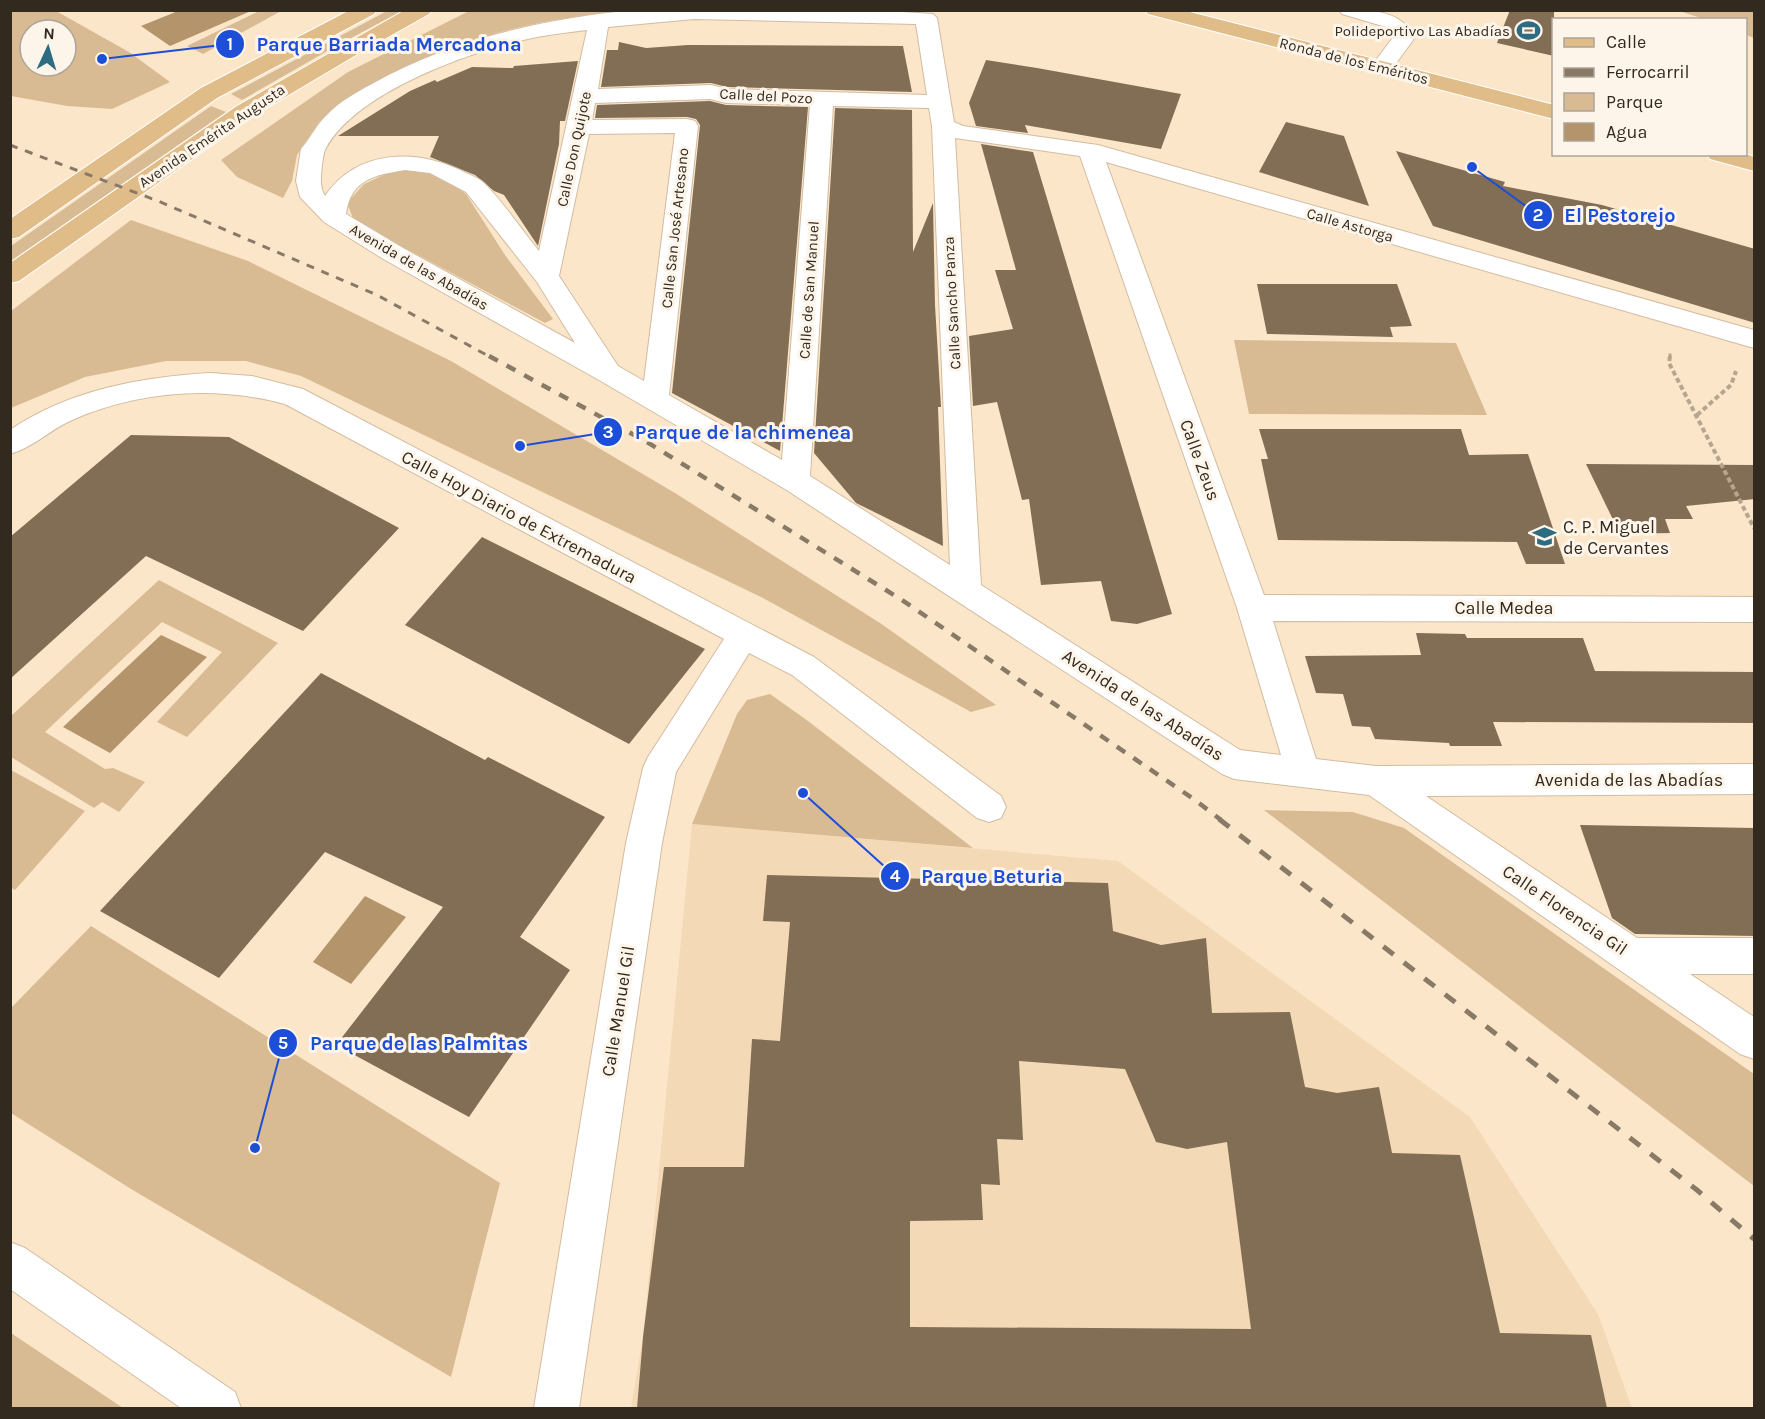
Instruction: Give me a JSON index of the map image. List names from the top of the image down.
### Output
{
  "streets": {
    "main road": ["Ronda de los Eméritos", "Avenida Emérita Augusta"],
    "street": [
      "Calle del Pozo",
      "Calle Don Quijote",
      "Calle Astorga",
      "Calle San José Artesano",
      "Avenida de las Abadías",
      "Calle de San Manuel",
      "Calle Sancho Panza",
      "Calle Zeus",
      "Calle Hoy Diario de Extremadura",
      "Calle Medea",
      "Calle Florencia Gil",
      "Calle Manuel Gil"
    ]
  },
  "crossings": [
    ["Calle del Pozo", "Calle Astorga"],
    ["Calle del Pozo", "Calle de San Manuel"],
    ["Calle del Pozo", "Calle Sancho Panza"],
    ["Calle Don Quijote", "Calle San José Artesano"],
    ["Calle Don Quijote", "Avenida de las Abadías"],
    ["Calle Astorga", "Calle Sancho Panza"],
    ["Calle Astorga", "Calle Zeus"],
    ["Calle San José Artesano", "Avenida de las Abadías"],
    ["Avenida de las Abadías", "Calle de San Manuel"],
    ["Avenida de las Abadías", "Calle Sancho Panza"],
    ["Avenida de las Abadías", "Calle Zeus"],
    ["Avenida de las Abadías", "Calle Florencia Gil"],
    ["Calle Zeus", "Calle Medea"],
    ["Calle Hoy Diario de Extremadura", "Calle Manuel Gil"]
  ],
  "places": {
    "sports": ["Polideportivo Las Abadías"],
    "other": [
      "Parque Barriada Mercadona",
      "El Pestorejo",
      "Parque de la chimenea",
      "Parque Beturia",
      "Parque de las Palmitas"
    ],
    "school or university": ["C. P. Miguel de Cervantes"]
  },
  "legend": [
    "Calle",
    "Ferrocarril",
    "Parque",
    "Agua"
  ],
  "north": "top"
}
